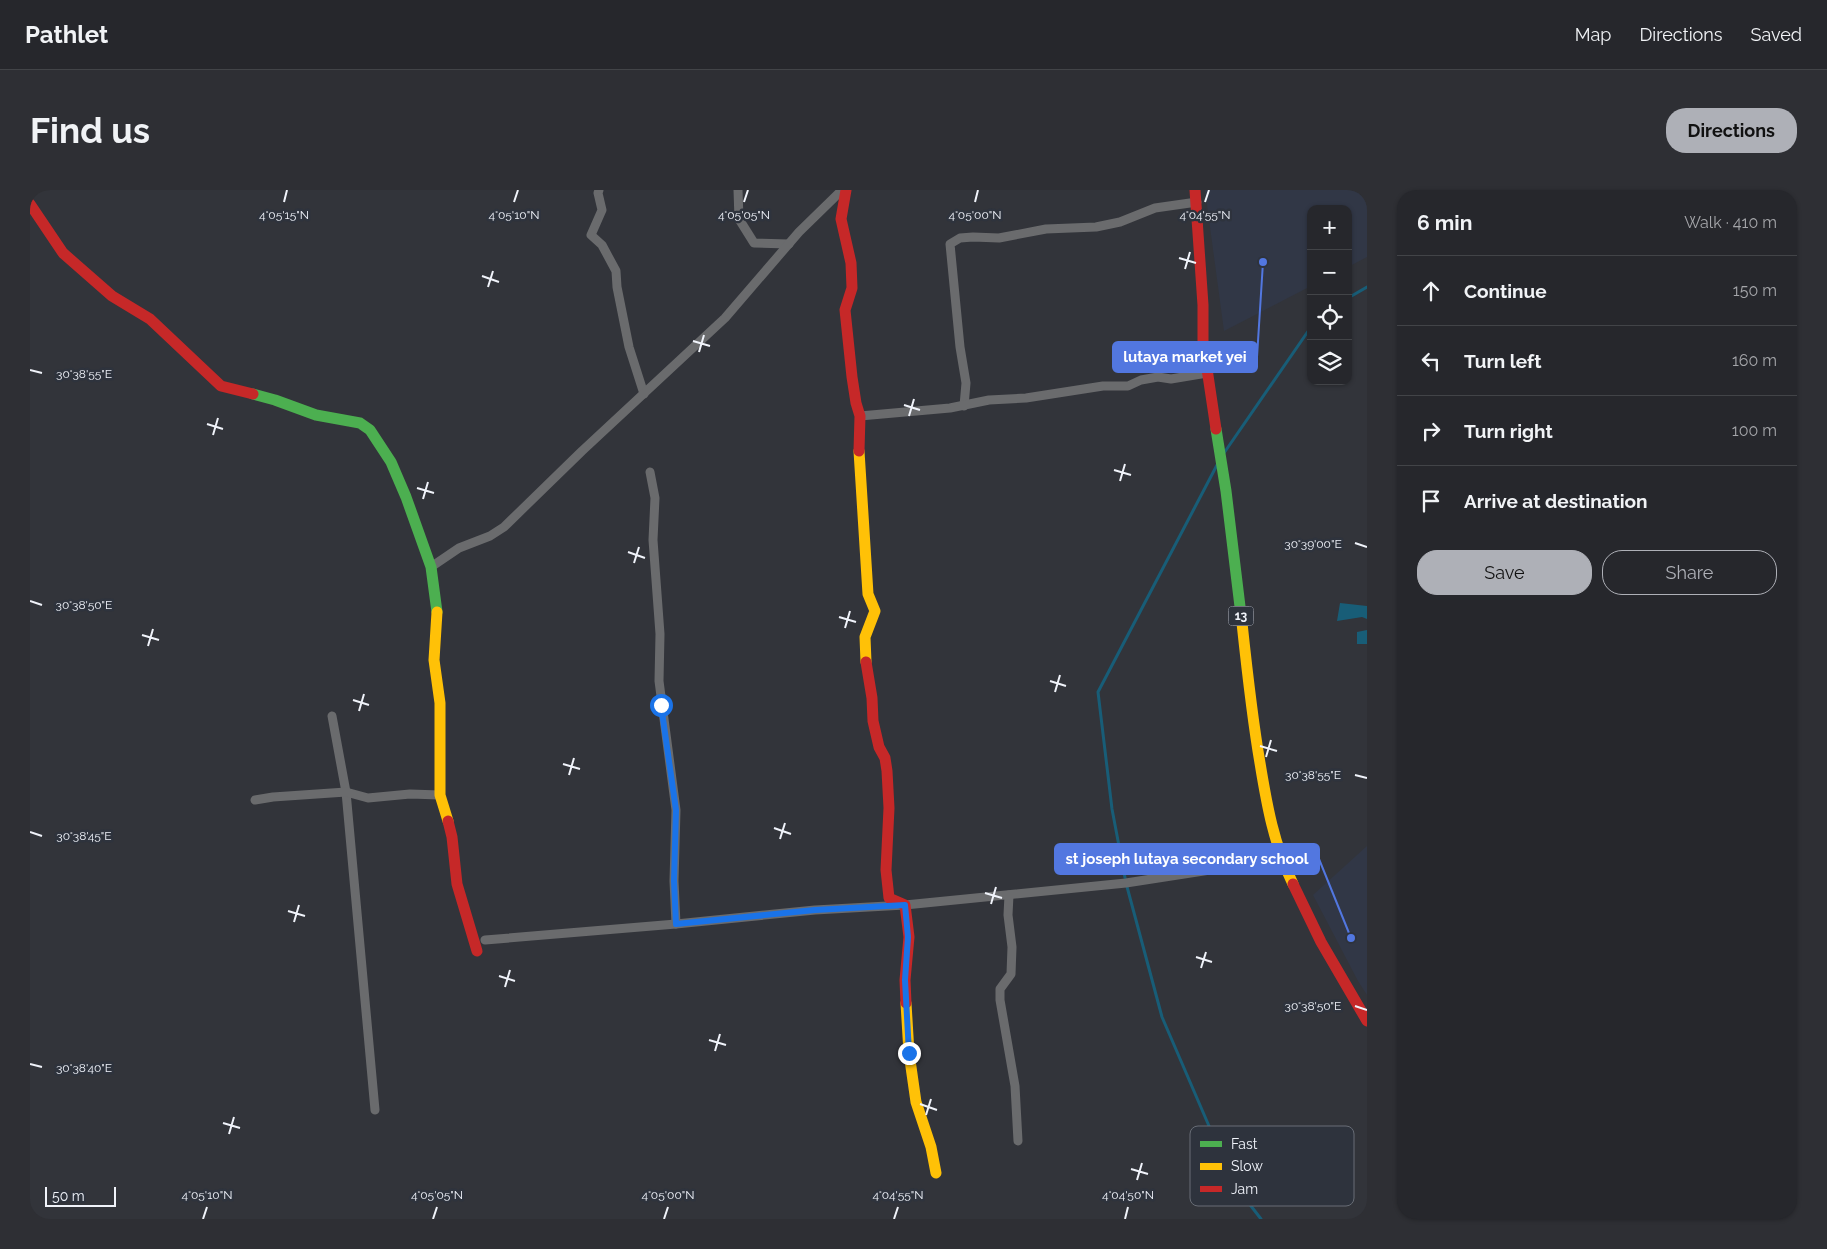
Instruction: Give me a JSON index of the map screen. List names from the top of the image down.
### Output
{
  "streets": {
    "street": ["13"]
  },
  "places": ["lutaya market yei", "st joseph lutaya secondary school"],
  "legend": ["Fast", "Slow", "Jam"],
  "scale_bar": "50 m",
  "page": {
    "header": "Pathlet",
    "nav": ["Map", "Directions", "Saved"],
    "buttons": [
      "Directions",
      ["Save", "Share"]
    ],
    "title": "Find us",
    "heading": ["6 min", "Walk · 410 m"],
    "map_buttons": ["+", "−"],
    "list": [
      ["Continue", "150 m"],
      ["Turn left", "160 m"],
      ["Turn right", "100 m"],
      "Arrive at destination"
    ],
    "scale": "50 m"
  },
  "coordinates": [
    "4°05'15\"N",
    "4°05'10\"N",
    "4°05'05\"N",
    "4°05'00\"N",
    "4°04'55\"N",
    "30°38'55\"E",
    "30°39'00\"E",
    "30°38'50\"E",
    "30°38'45\"E",
    "30°38'40\"E",
    "4°04'50\"N"
  ]
}
